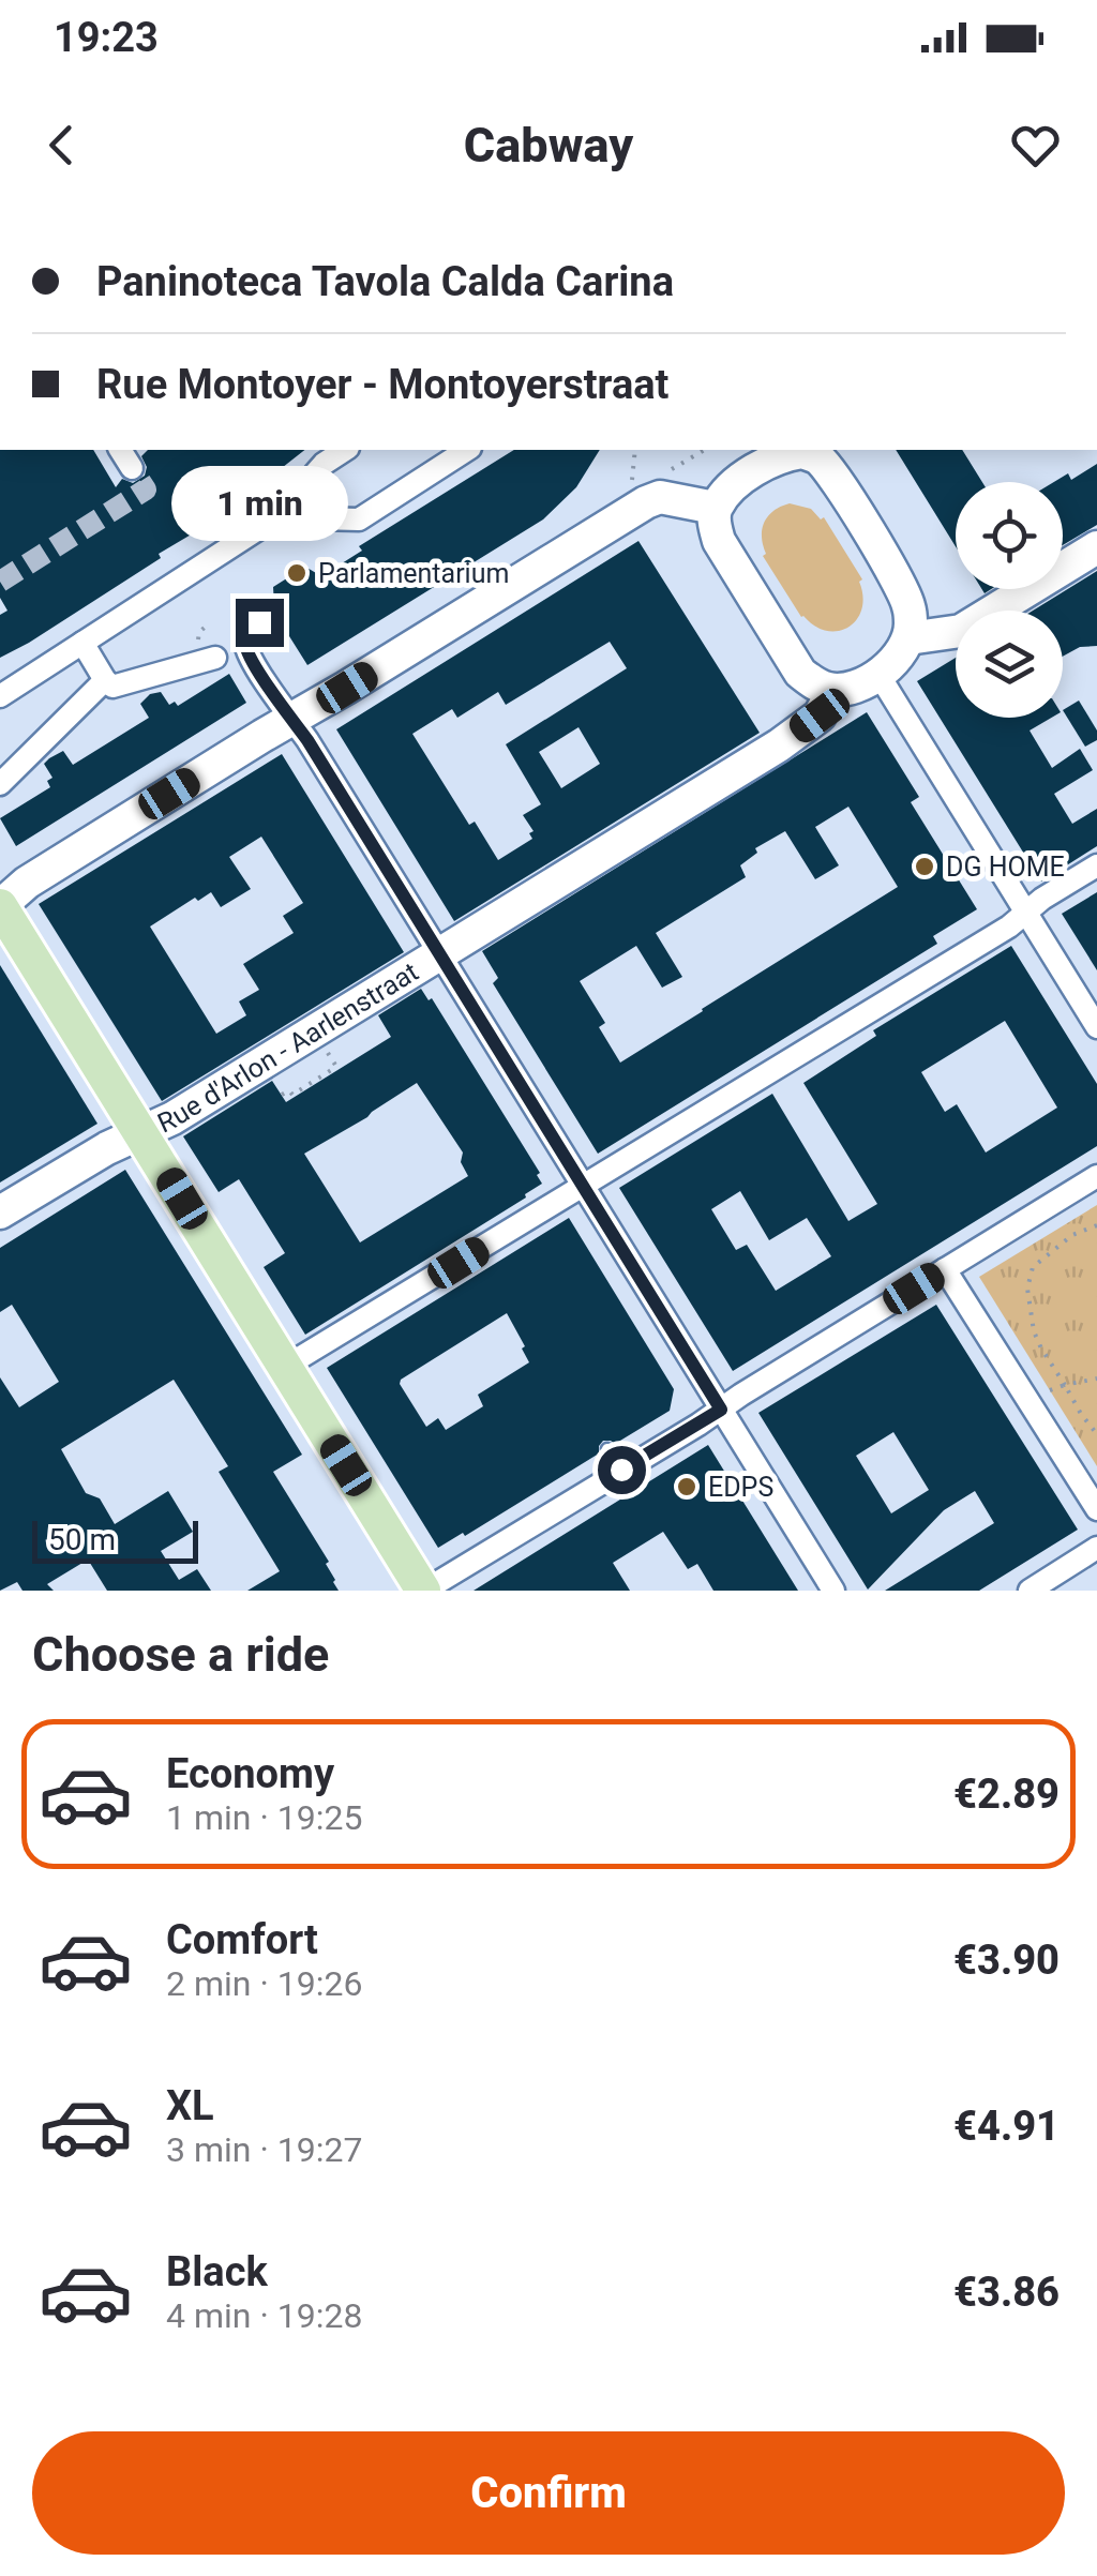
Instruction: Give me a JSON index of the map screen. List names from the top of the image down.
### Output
{
  "streets": {
    "street": ["Rue d'Arlon - Aarlenstraat"]
  },
  "places": ["Parlamentarium", "DG HOME", "EDPS"],
  "scale_bar": "50 m",
  "page": {
    "status": "19:23",
    "header": "Cabway",
    "banner": ["Paninoteca Tavola Calda Carina", "Rue Montoyer - Montoyerstraat"],
    "bubble": "1 min",
    "scale": "50 m",
    "heading": "Choose a ride",
    "list": [
      {
        "name": "Economy",
        "note": "1 min · 19:25",
        "value": "€2.89"
      },
      {
        "name": "Comfort",
        "note": "2 min · 19:26",
        "value": "€3.90"
      },
      {
        "name": "XL",
        "note": "3 min · 19:27",
        "value": "€4.91"
      },
      {
        "name": "Black",
        "note": "4 min · 19:28",
        "value": "€3.86"
      }
    ],
    "buttons": "Confirm"
  }
}
